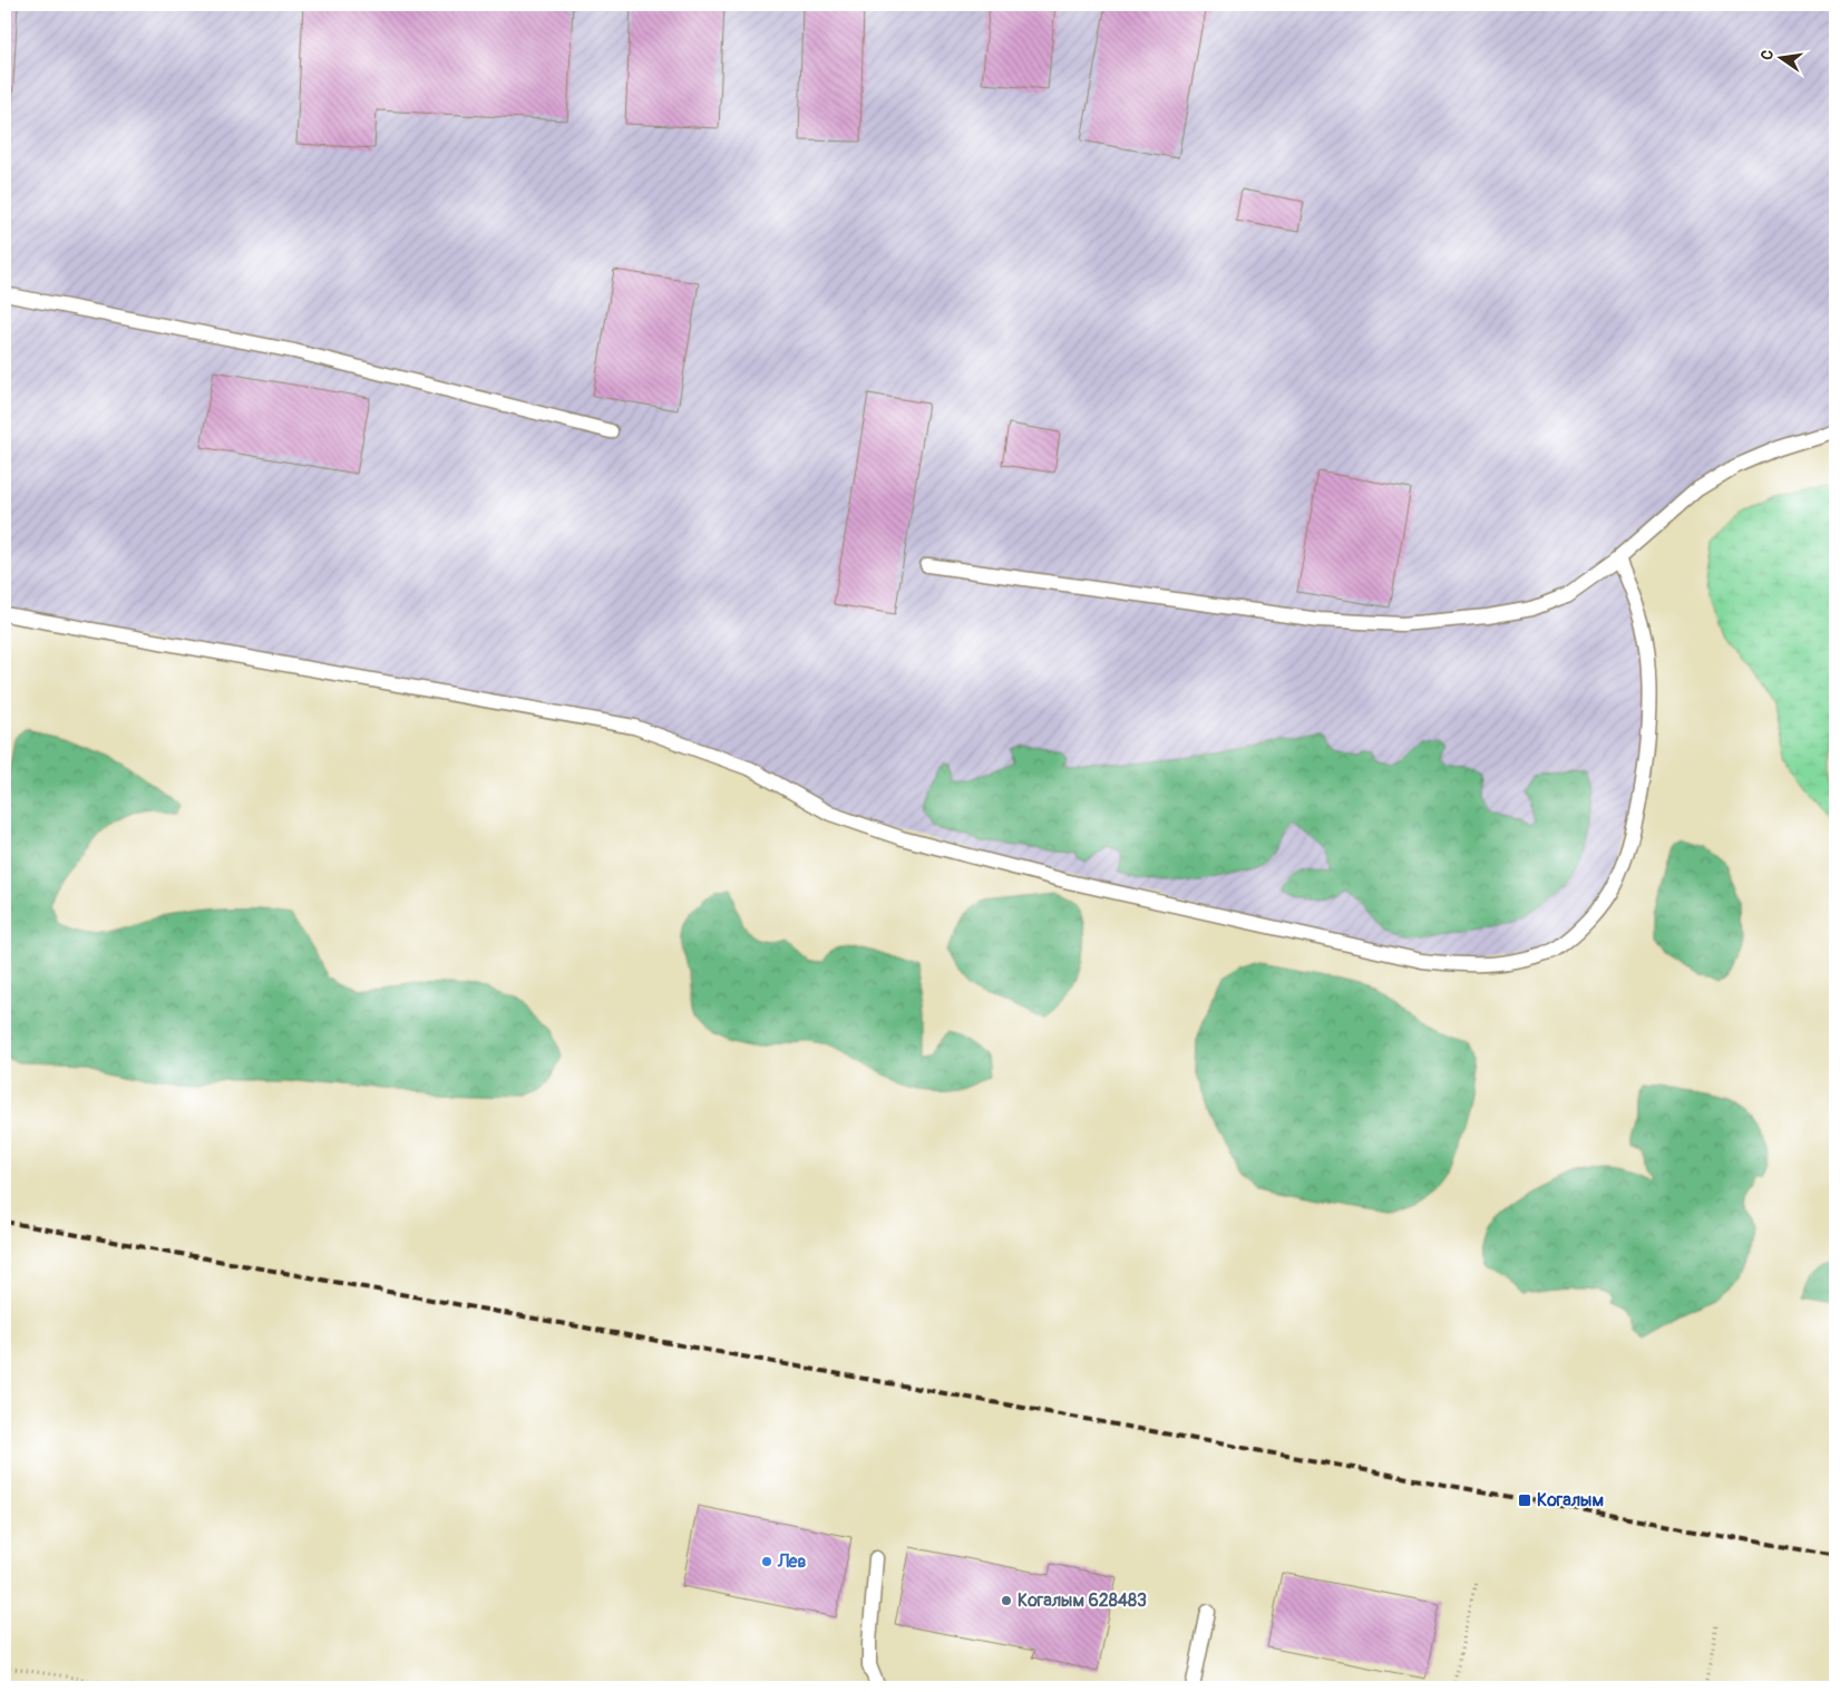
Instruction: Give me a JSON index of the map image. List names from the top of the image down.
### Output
{
  "places": {
    "transit": ["Когалым"],
    "other": ["Лев", "Когалым 628483"]
  },
  "north": "left"
}
